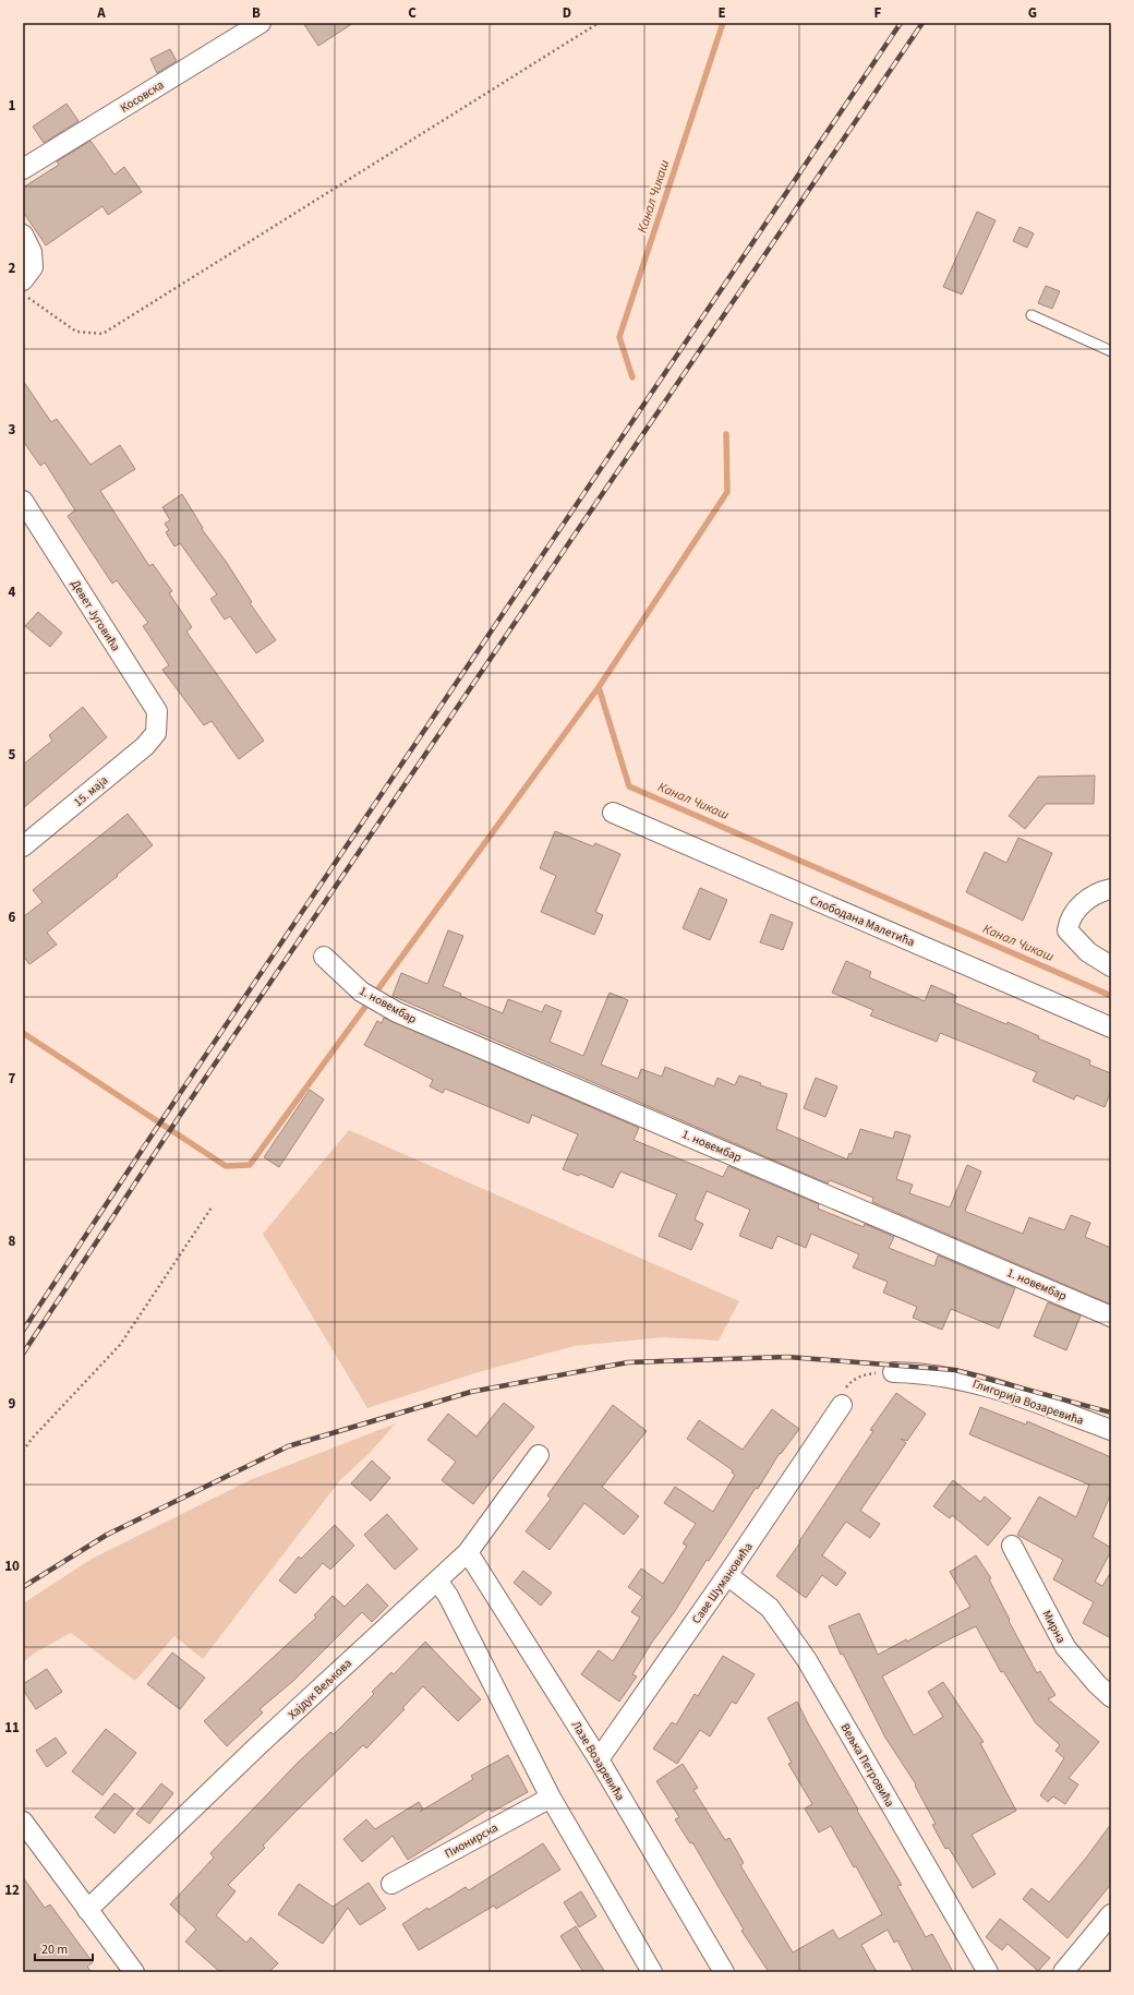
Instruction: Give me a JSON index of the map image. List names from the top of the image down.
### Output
{
  "streets": {
    "street": [
      "Косовска",
      "Девет Југовића",
      "15. маја",
      "Слободана Малетића",
      "1. новембар",
      "Глигорија Возаревића",
      "Саве Шумановића",
      "Мирна",
      "Хајдук Вељкова",
      "Лазе Возаревића",
      "Вељка Петровића",
      "Пионирска"
    ]
  },
  "crossings": [
    ["Девет Југовића", "15. маја"],
    ["Саве Шумановића", "Лазе Возаревића"],
    ["Саве Шумановића", "Вељка Петровића"],
    ["Хајдук Вељкова", "Лазе Возаревића"]
  ],
  "water": ["Канал Чикаш"],
  "scale_bar": "20 m",
  "grid": {
    "columns": [
      "A",
      "B",
      "C",
      "D",
      "E",
      "F",
      "G"
    ],
    "rows": [
      "1",
      "2",
      "3",
      "4",
      "5",
      "6",
      "7",
      "8",
      "9",
      "10",
      "11",
      "12"
    ]
  }
}
